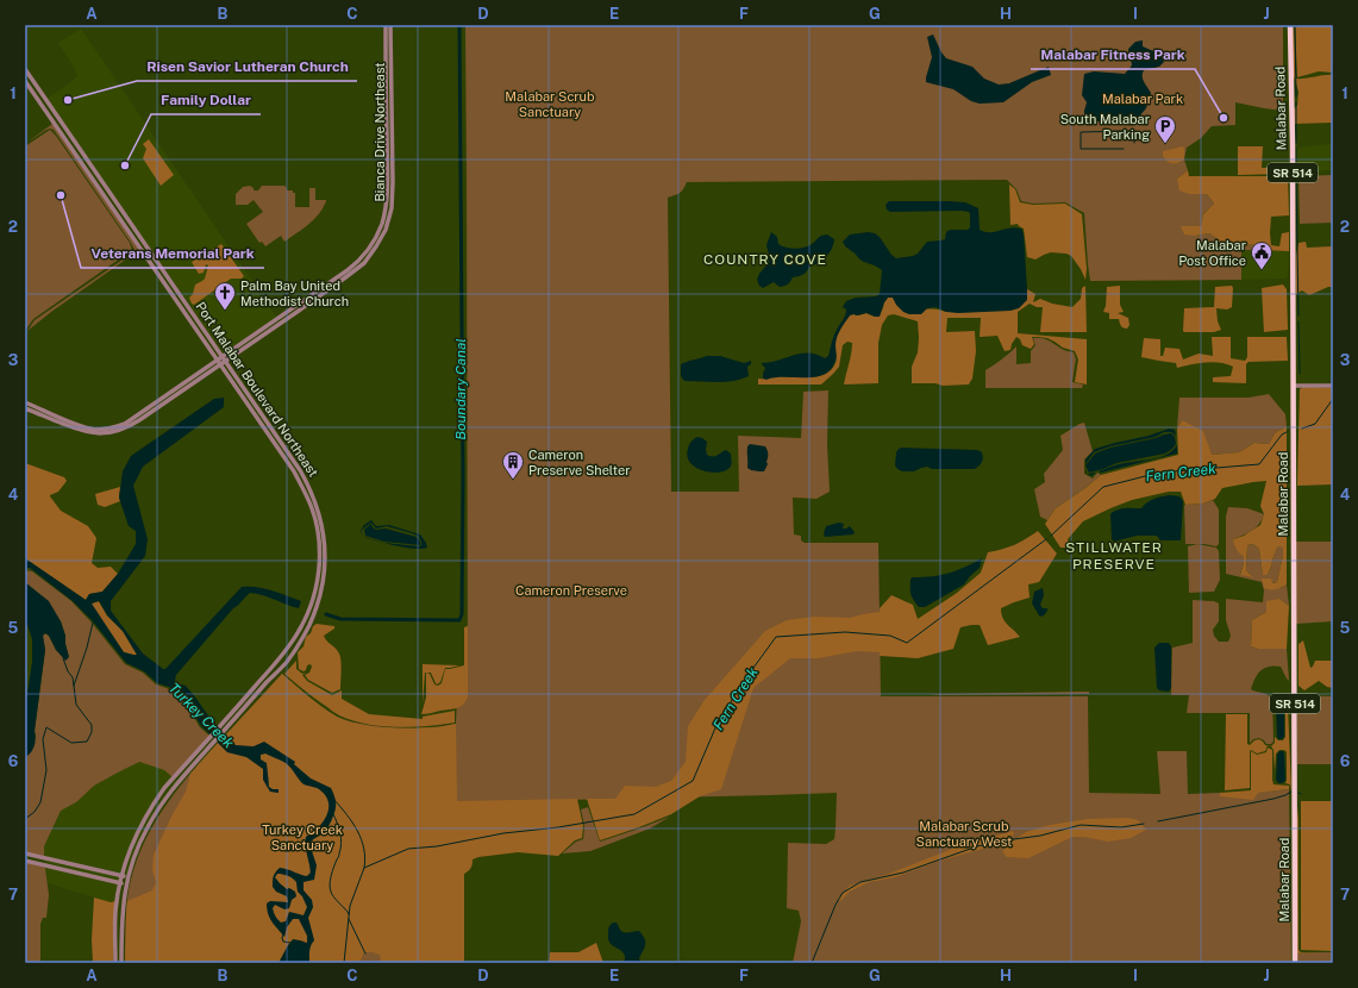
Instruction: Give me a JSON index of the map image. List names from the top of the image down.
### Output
{
  "streets": {
    "main road": ["Malabar Road", "SR 514"],
    "street": ["Bianca Drive Northeast", "Port Malabar Boulevard Northeast"]
  },
  "crossings": [
    ["Bianca Drive Northeast", "Port Malabar Boulevard Northeast"]
  ],
  "districts": ["COUNTRY COVE", "STILLWATER PRESERVE"],
  "water": ["Boundary Canal", "Fern Creek", "Turkey Creek"],
  "parks": [
    "Malabar Scrub Sanctuary",
    "Malabar Park",
    "Cameron Preserve",
    "Malabar Scrub Sanctuary West",
    "Turkey Creek Sanctuary"
  ],
  "places": {
    "other": [
      "Risen Savior Lutheran Church",
      "Malabar Fitness Park",
      "Family Dollar",
      "Veterans Memorial Park"
    ],
    "parking": ["South Malabar Parking"],
    "public building": ["Malabar Post Office"],
    "church": ["Palm Bay United Methodist Church"],
    "building": ["Cameron Preserve Shelter"]
  },
  "grid": {
    "columns": [
      "A",
      "B",
      "C",
      "D",
      "E",
      "F",
      "G",
      "H",
      "I",
      "J"
    ],
    "rows": [
      "1",
      "2",
      "3",
      "4",
      "5",
      "6",
      "7"
    ]
  }
}
